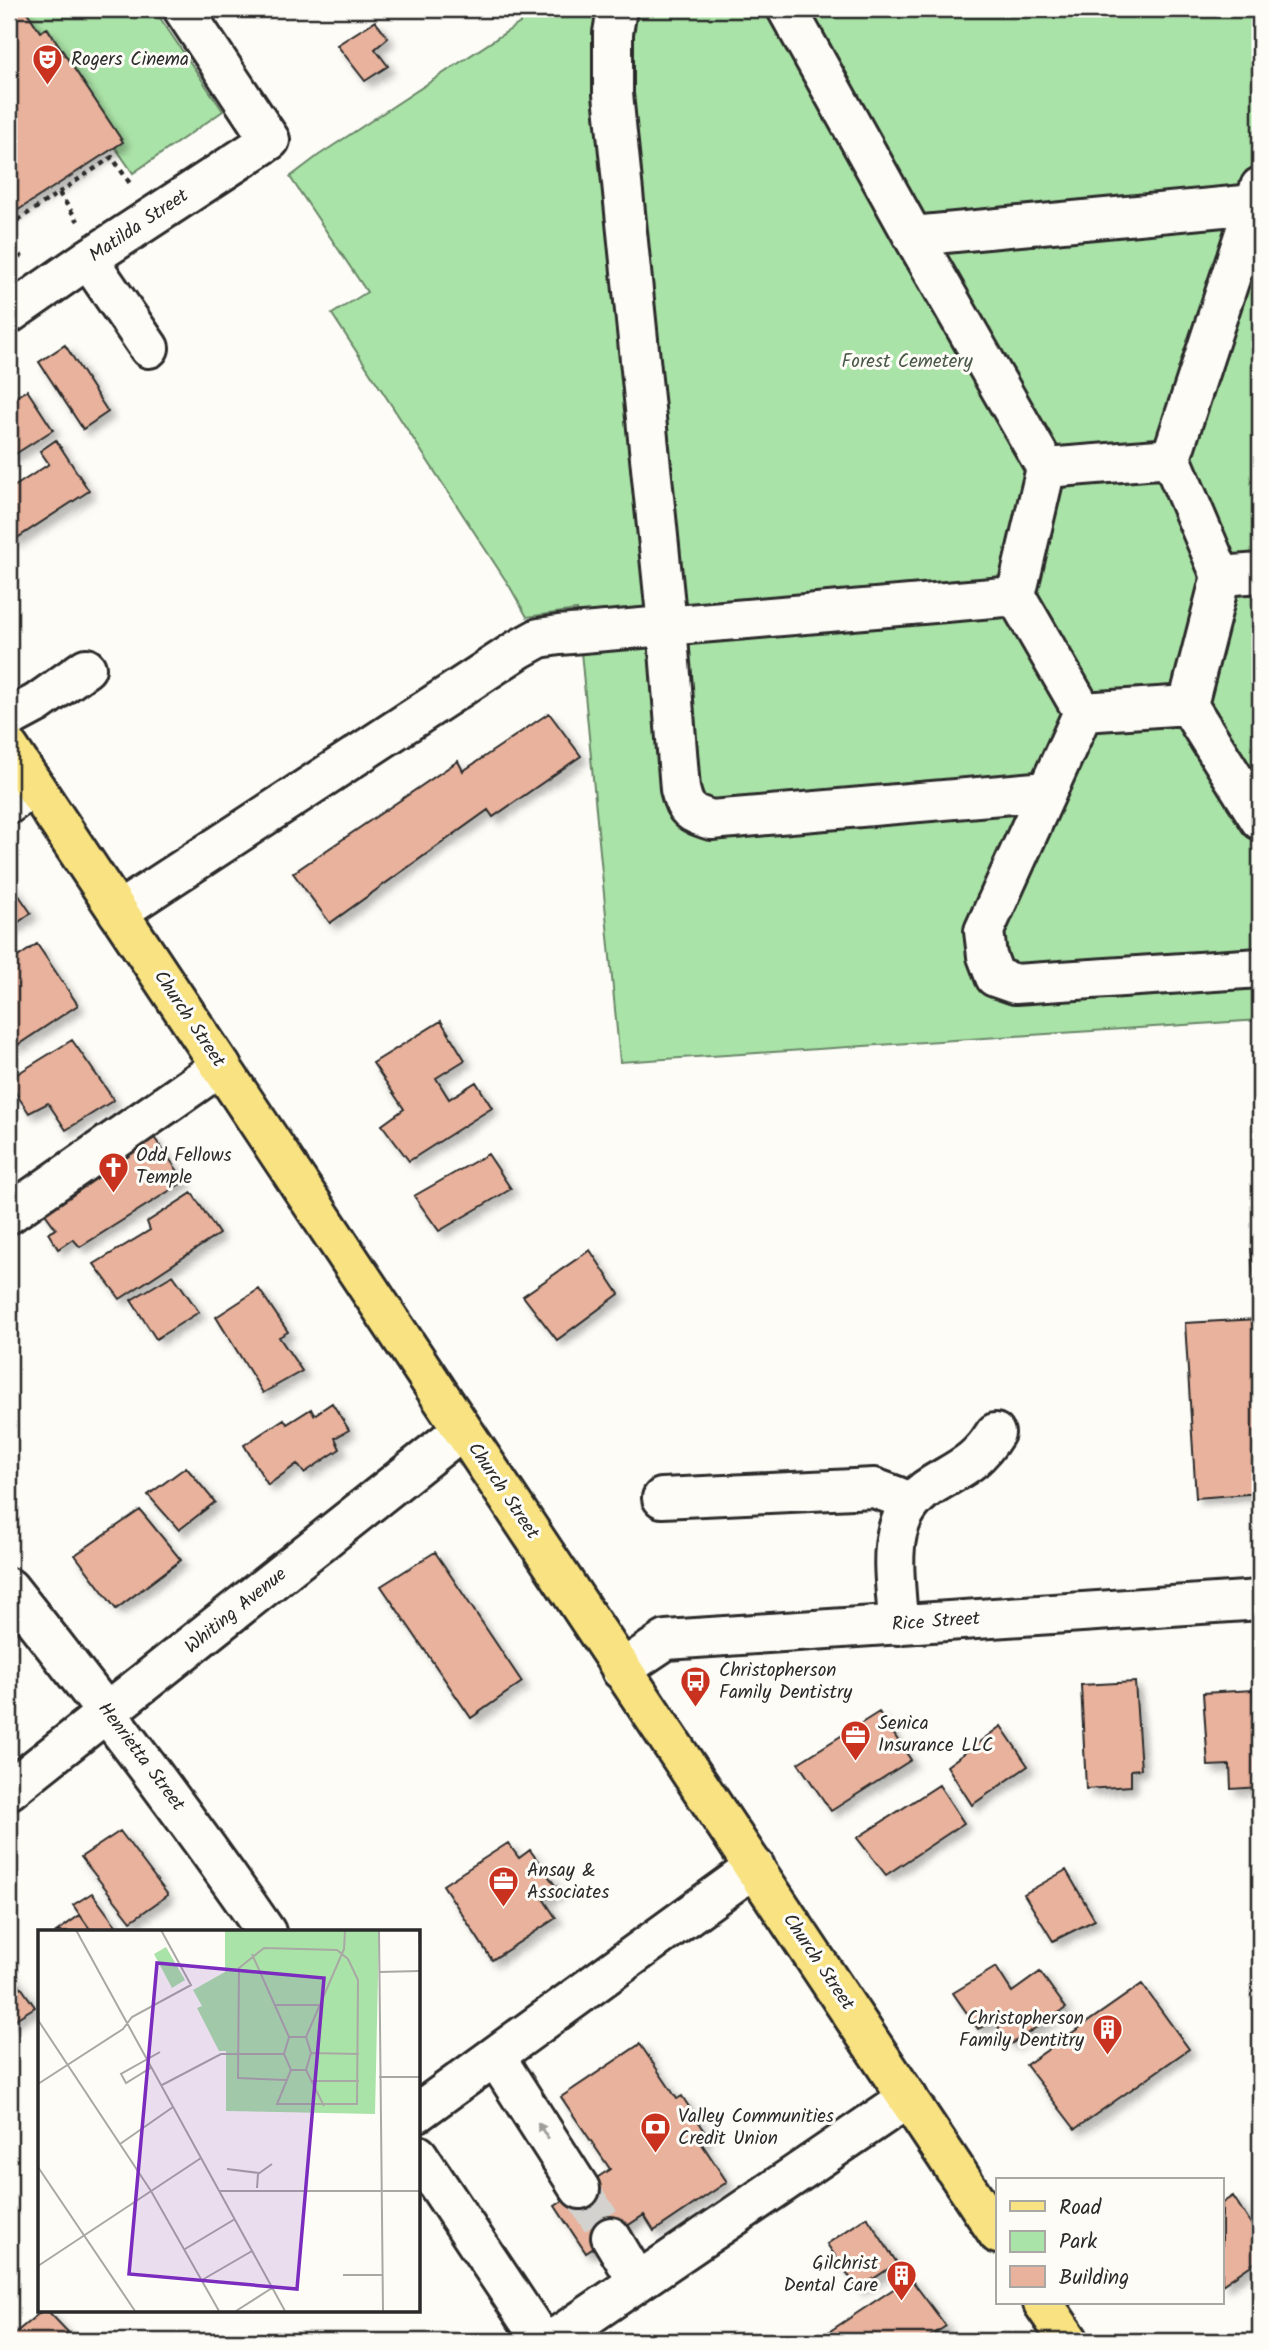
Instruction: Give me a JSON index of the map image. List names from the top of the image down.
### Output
{
  "streets": {
    "main road": ["Church Street"],
    "street": [
      "Matilda Street",
      "Whiting Avenue",
      "Rice Street",
      "Henrietta Street"
    ]
  },
  "crossings": [
    ["Church Street", "Whiting Avenue"],
    ["Church Street", "Rice Street"],
    ["Whiting Avenue", "Henrietta Street"]
  ],
  "parks": ["Forest Cemetery"],
  "places": {
    "theatre": ["Rogers Cinema"],
    "church": ["Odd Fellows Temple"],
    "bus stop": ["Christopherson Family Dentistry"],
    "office": ["Senica Insurance LLC", "Ansay & Associates"],
    "building": ["Christopherson Family Dentitry", "Gilchrist Dental Care"],
    "bank": ["Valley Communities Credit Union"]
  },
  "legend": ["Road", "Park", "Building"]
}
